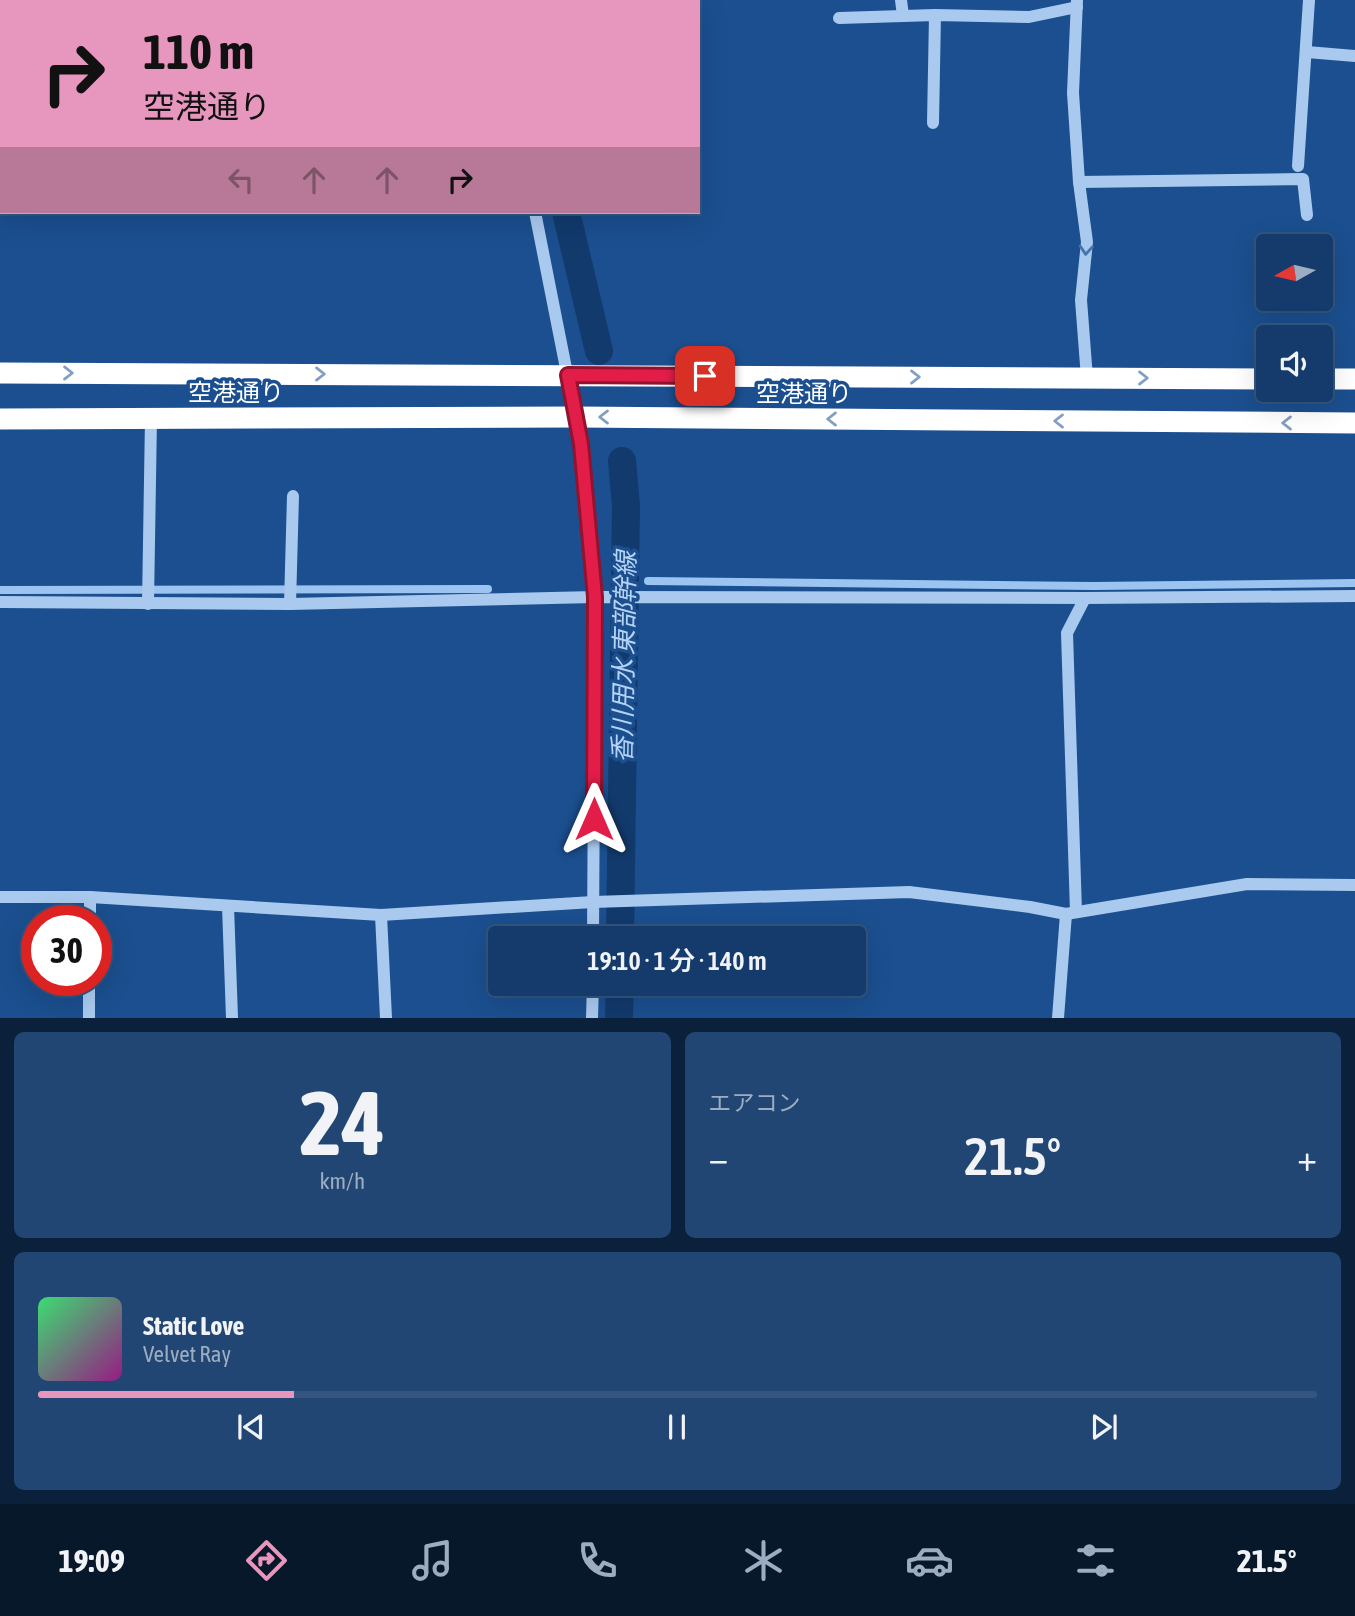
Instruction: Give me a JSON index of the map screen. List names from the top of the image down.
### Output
{
  "streets": {
    "highway": ["空港通り"]
  },
  "water": ["香川用水 東部幹線"],
  "north": "left",
  "page": {
    "turn": ["110 m", "空港通り"],
    "limit": "30",
    "trip": "19:10 · 1 分 · 140 m",
    "tile": [
      ["24", "km/h"],
      "エアコン"
    ],
    "heat": ["−", "21.5°", "+"],
    "song": ["Static Love", "Velvet Ray"],
    "tabs": ["19:09", "21.5°"]
  }
}
